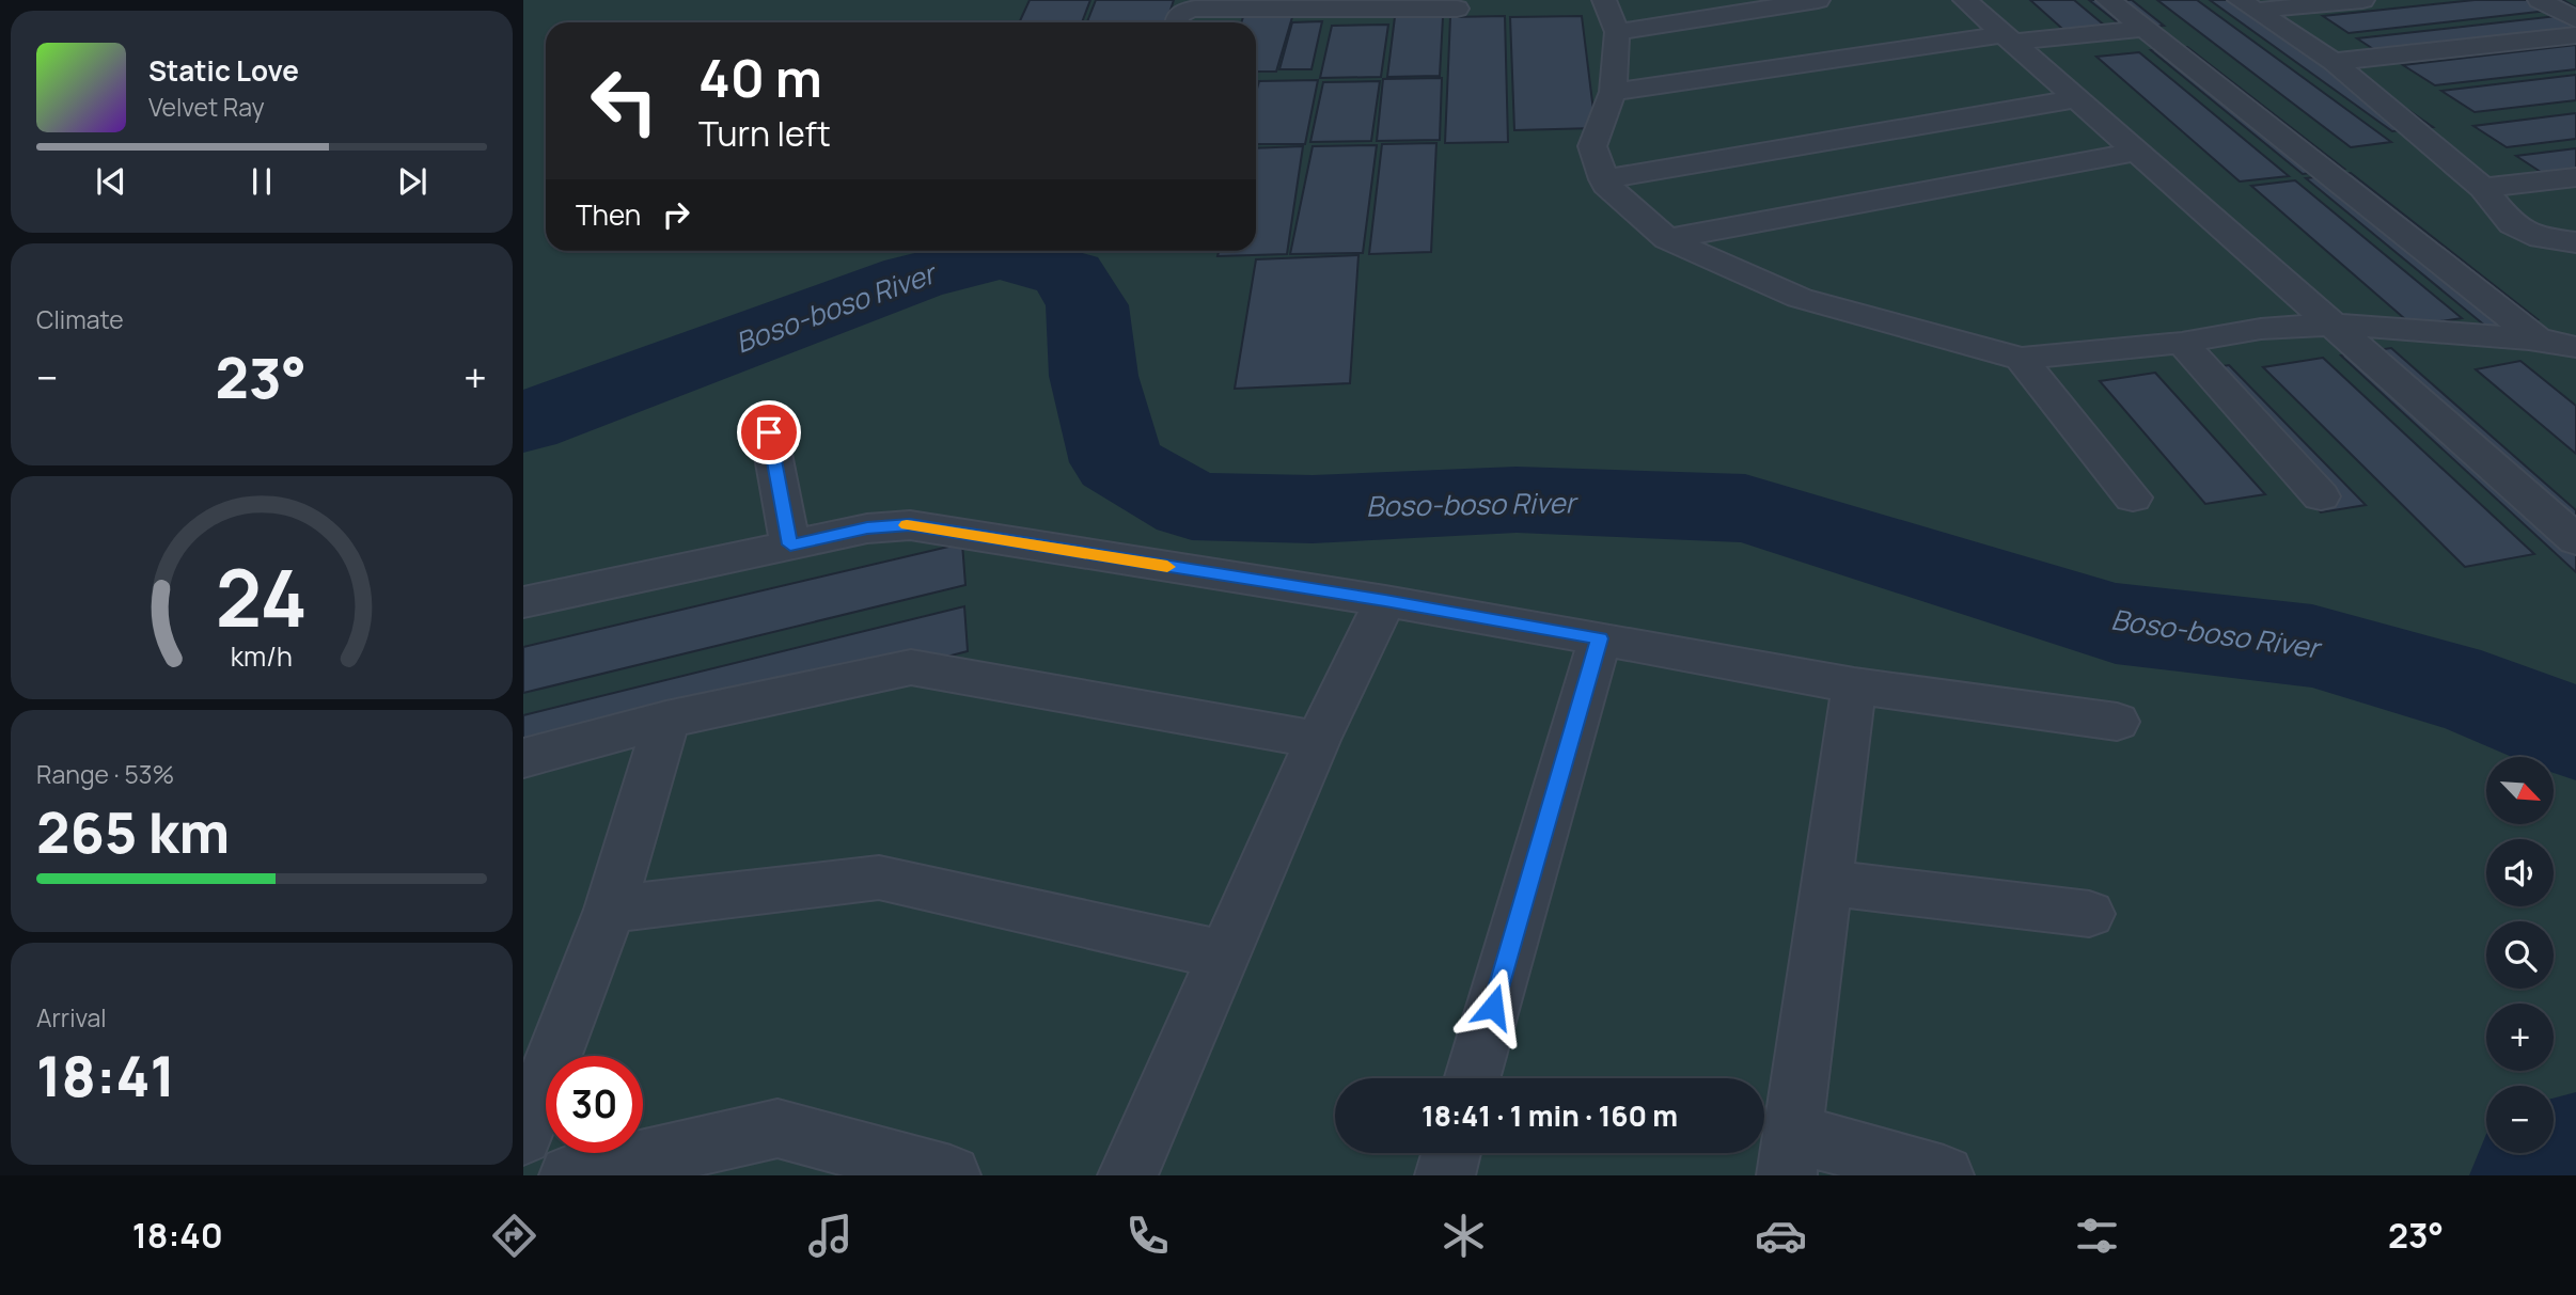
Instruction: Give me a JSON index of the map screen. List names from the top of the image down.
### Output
{
  "water": ["Boso-boso River"],
  "north": "bottom right",
  "page": {
    "turn": ["40 m", "Turn left"],
    "song": ["Static Love", "Velvet Ray"],
    "then": "Then",
    "tile": [
      "Climate",
      ["Range · 53%", "265 km"],
      ["Arrival", "18:41"]
    ],
    "heat": ["−", "23°", "+"],
    "map_buttons": ["+", "−"],
    "limit": "30",
    "trip": "18:41 · 1 min · 160 m",
    "tabs": ["18:40", "23°"],
    "gauge": ["24", "km/h"]
  }
}
